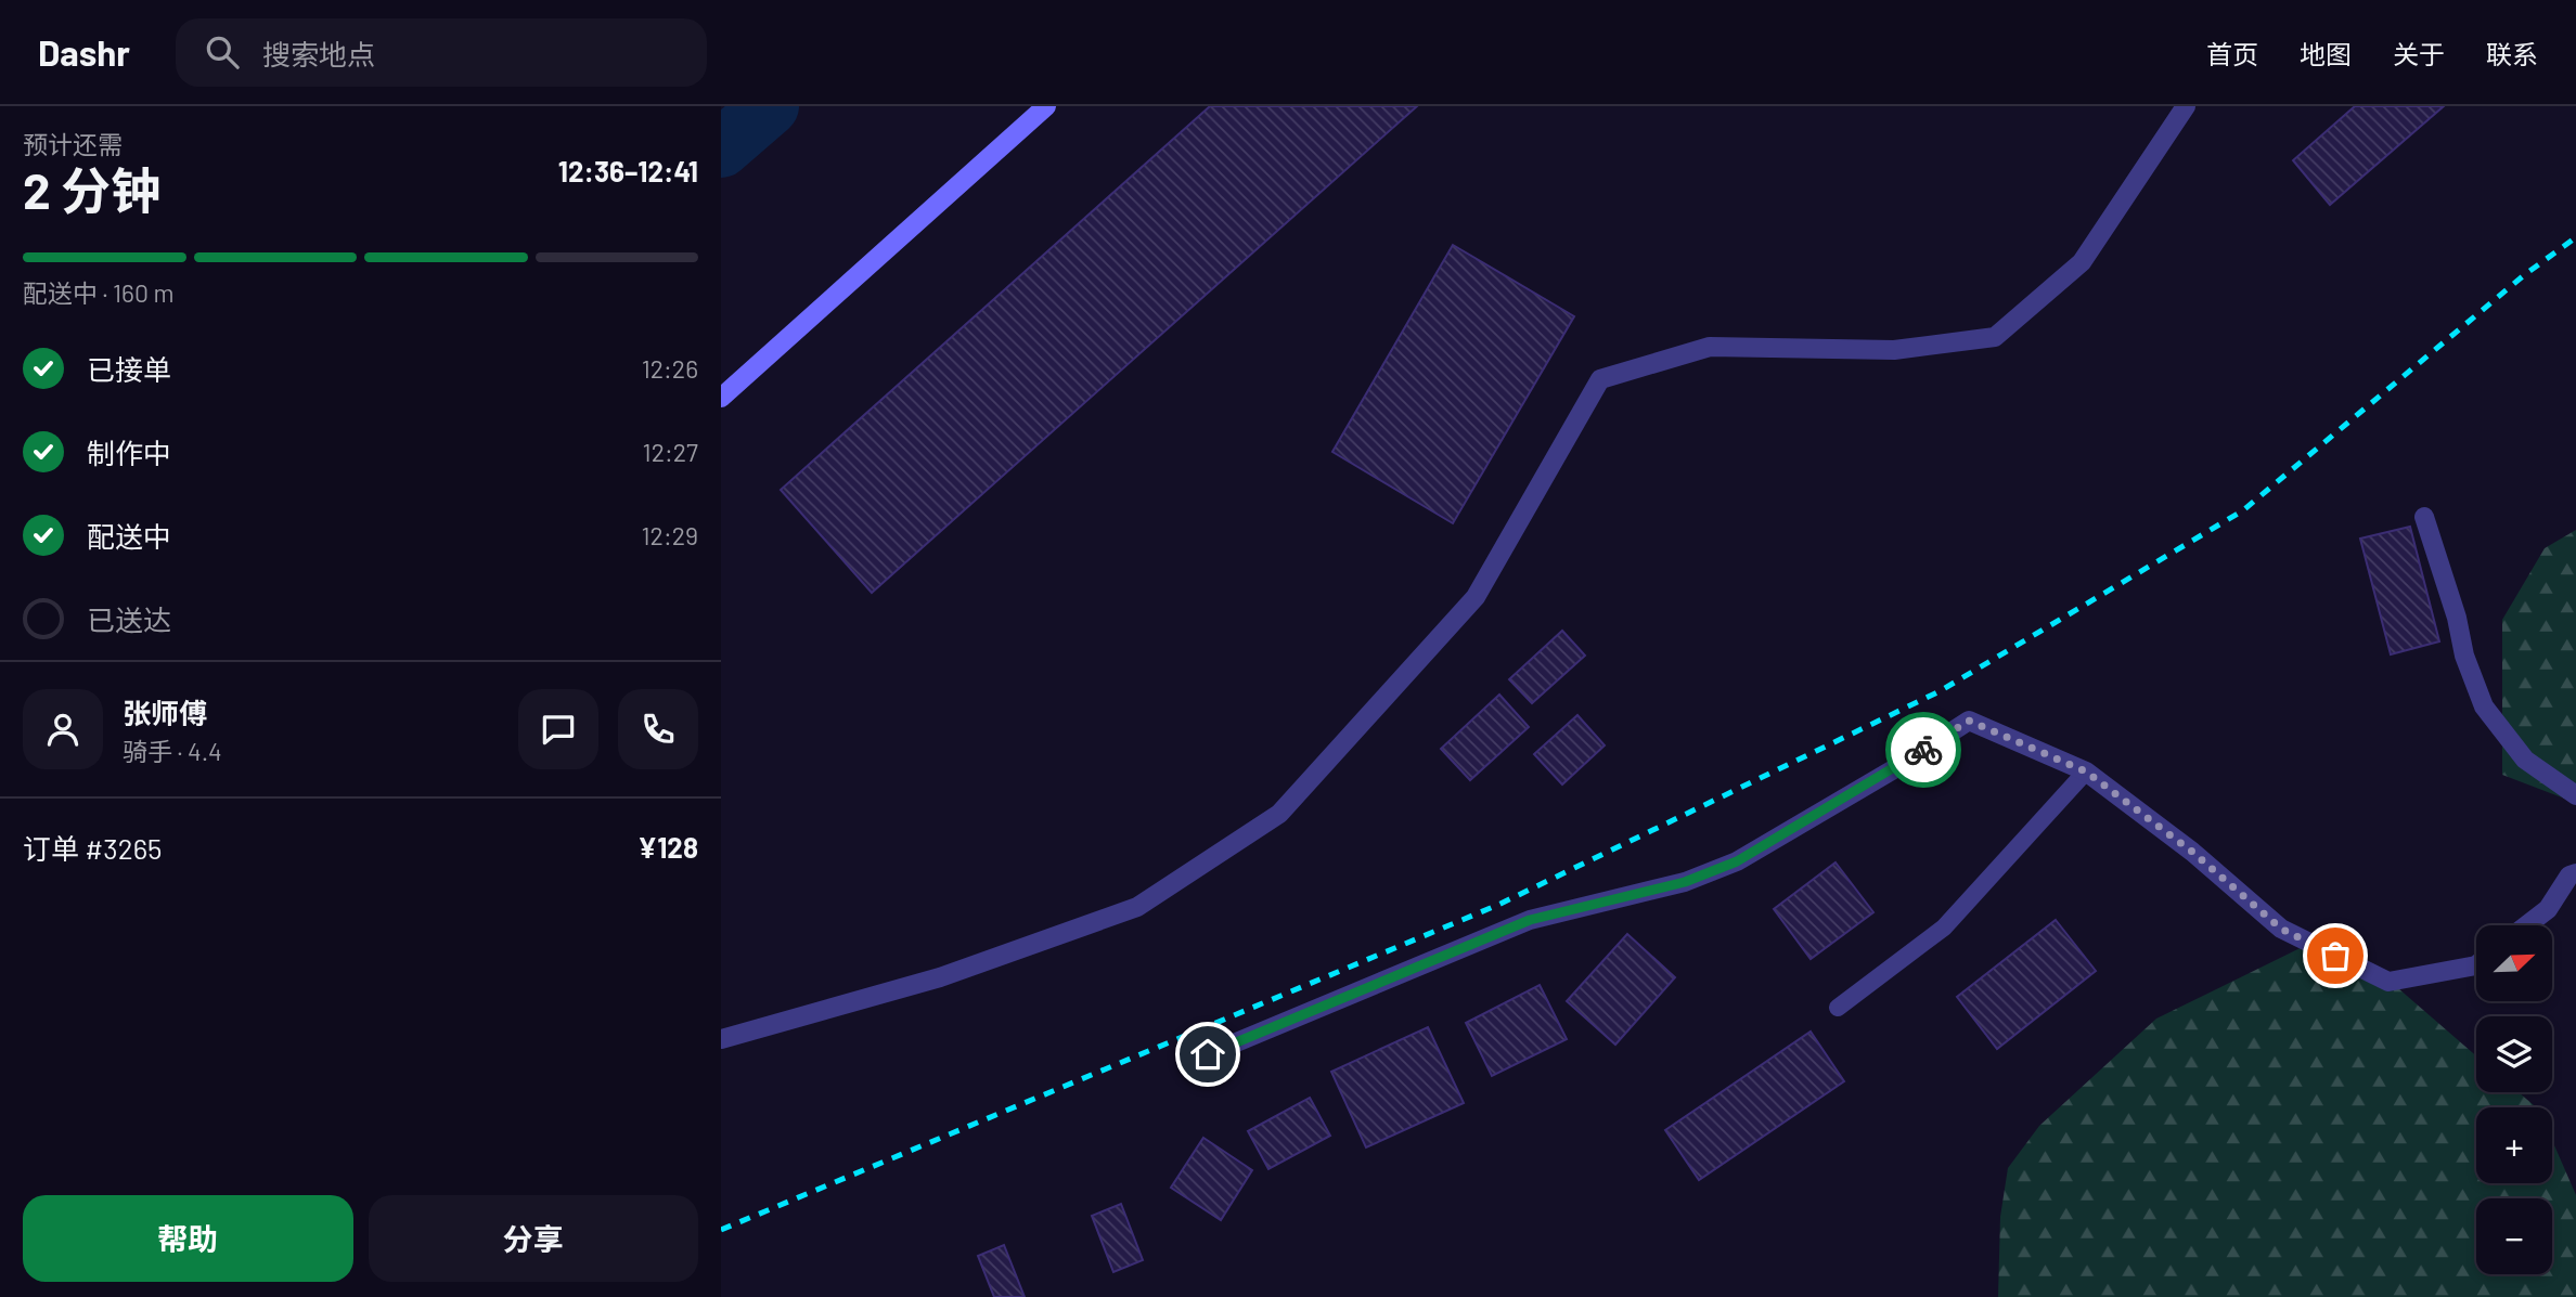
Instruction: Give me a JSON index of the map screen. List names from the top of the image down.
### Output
{
  "north": "top right",
  "page": {
    "header": "Dashr",
    "search": "搜索地点",
    "nav": [
      "首页",
      "地图",
      "关于",
      "联系"
    ],
    "heading": ["2 分钟", "预计还需", "12:36–12:41"],
    "panel": [
      "张师傅",
      "骑手 · 4.4",
      "订单 #3265",
      "¥128"
    ],
    "bar": "配送中 · 160 m",
    "list": [
      ["已接单", "12:26"],
      ["制作中", "12:27"],
      ["配送中", "12:29"],
      "已送达"
    ],
    "map_buttons": ["+", "−"],
    "buttons": ["帮助", "分享"]
  }
}
